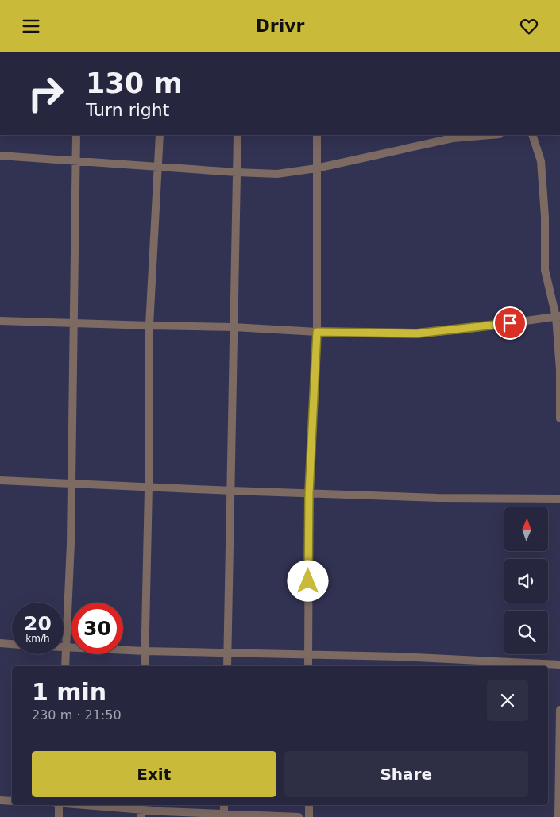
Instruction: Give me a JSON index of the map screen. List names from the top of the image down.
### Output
{
  "north": "top",
  "page": {
    "header": "Drivr",
    "turn": ["130 m", "Turn right"],
    "speed": "20 km/h",
    "limit": "30",
    "heading": ["1 min", "230 m · 21:50"],
    "buttons": ["Exit", "Share"]
  }
}
